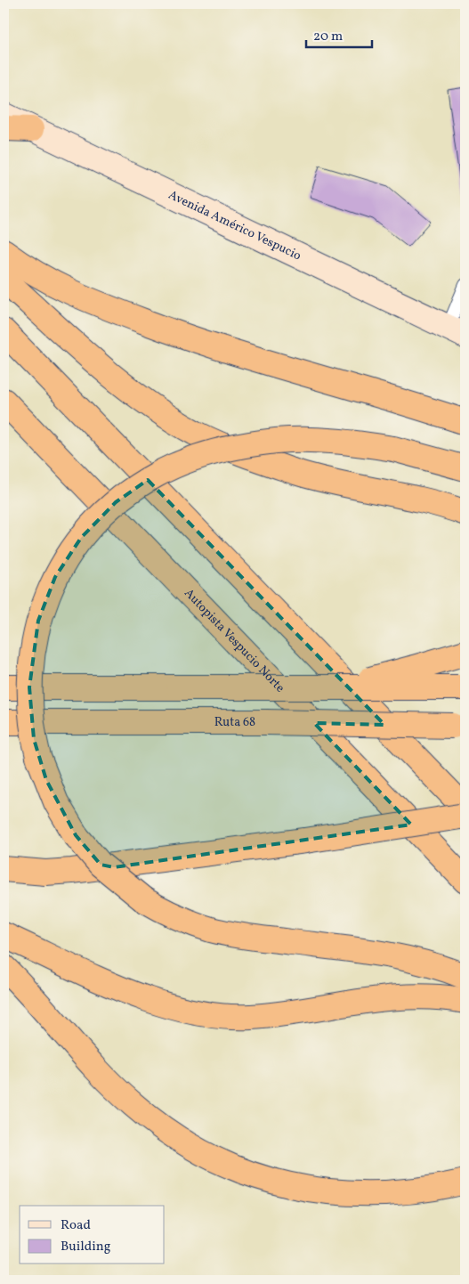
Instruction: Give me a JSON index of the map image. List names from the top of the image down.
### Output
{
  "streets": {
    "highway": ["Autopista Vespucio Norte", "Ruta 68"],
    "main road": ["Avenida Américo Vespucio"]
  },
  "legend": ["Road", "Building"],
  "scale_bar": "20 m"
}
